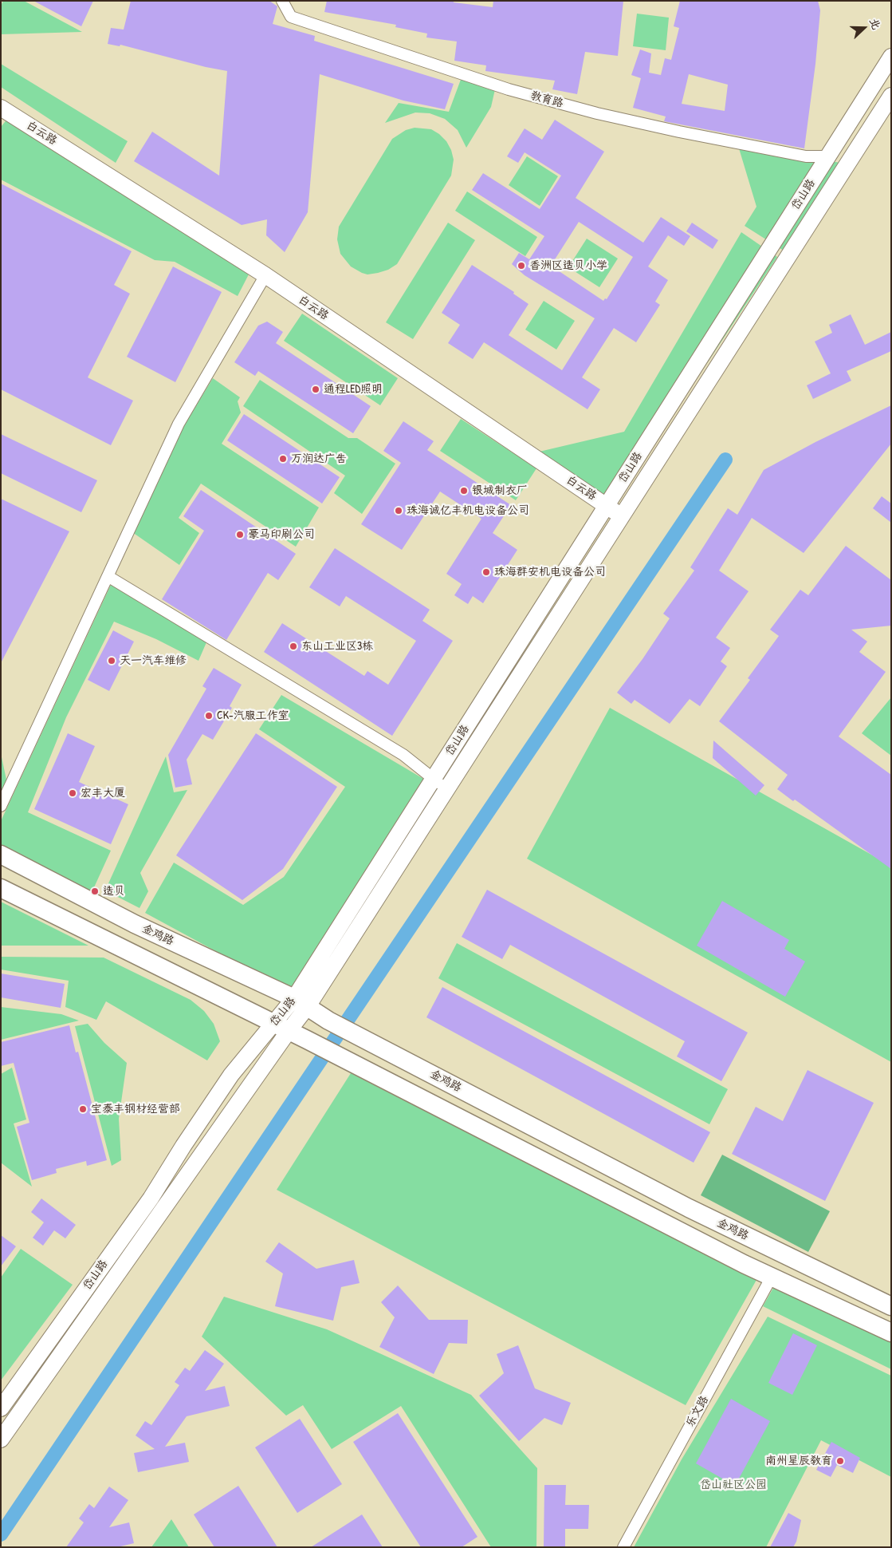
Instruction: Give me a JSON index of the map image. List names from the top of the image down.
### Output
{
  "streets": {
    "main road": ["金鸡路"],
    "street": [
      "教育路",
      "白云路",
      "岱山路",
      "乐文路"
    ]
  },
  "crossings": [
    ["教育路", "岱山路"],
    ["白云路", "岱山路"],
    ["岱山路", "金鸡路"]
  ],
  "parks": ["岱山社区公园"],
  "places": [
    "香洲区造贝小学",
    "通程LED照明",
    "万润达广告",
    "银城制衣厂",
    "珠海诚亿丰机电设备公司",
    "豪马印刷公司",
    "珠海群安机电设备公司",
    "东山工业区3栋",
    "天一汽车维修",
    "CK-汽服工作室",
    "宏丰大厦",
    "造贝",
    "宝泰丰钢材经营部",
    "南州星辰教育"
  ],
  "north": "right"
}
